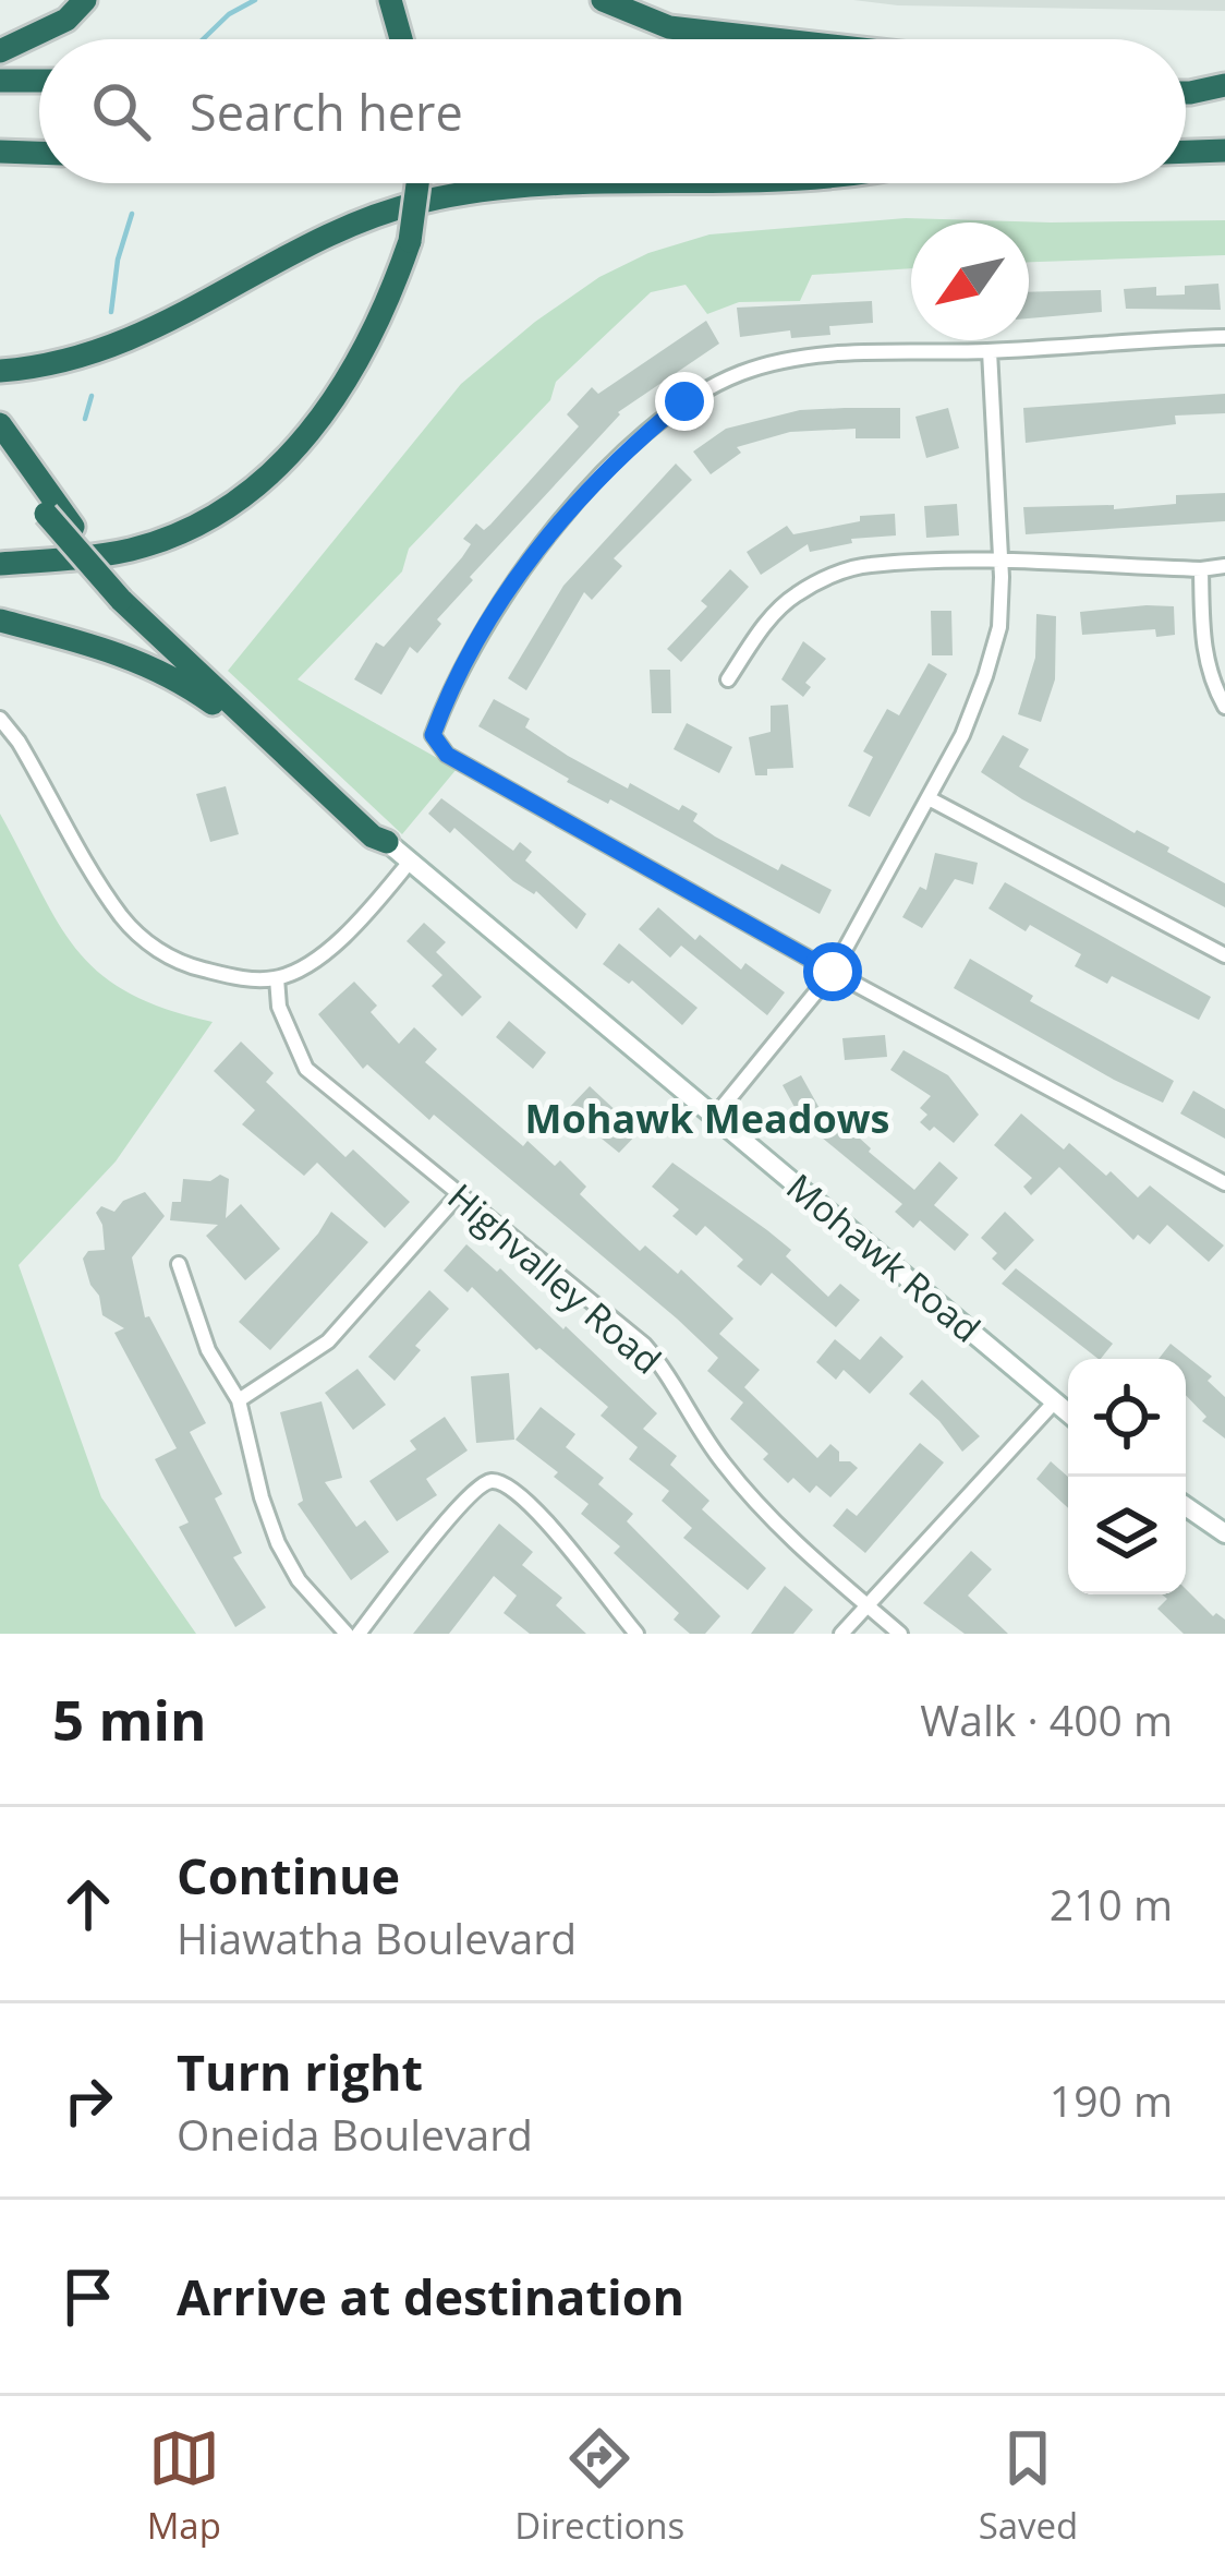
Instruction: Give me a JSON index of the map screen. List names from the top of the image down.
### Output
{
  "streets": {
    "main road": ["Mohawk Road"],
    "street": ["Highvalley Road"]
  },
  "districts": ["Mohawk Meadows"],
  "north": "bottom left",
  "page": {
    "search": "Search here",
    "heading": ["5 min", "Walk · 400 m"],
    "list": [
      ["Continue", "Hiawatha Boulevard", "210 m"],
      ["Turn right", "Oneida Boulevard", "190 m"],
      "Arrive at destination"
    ],
    "nav": ["Map", "Directions", "Saved"]
  }
}
